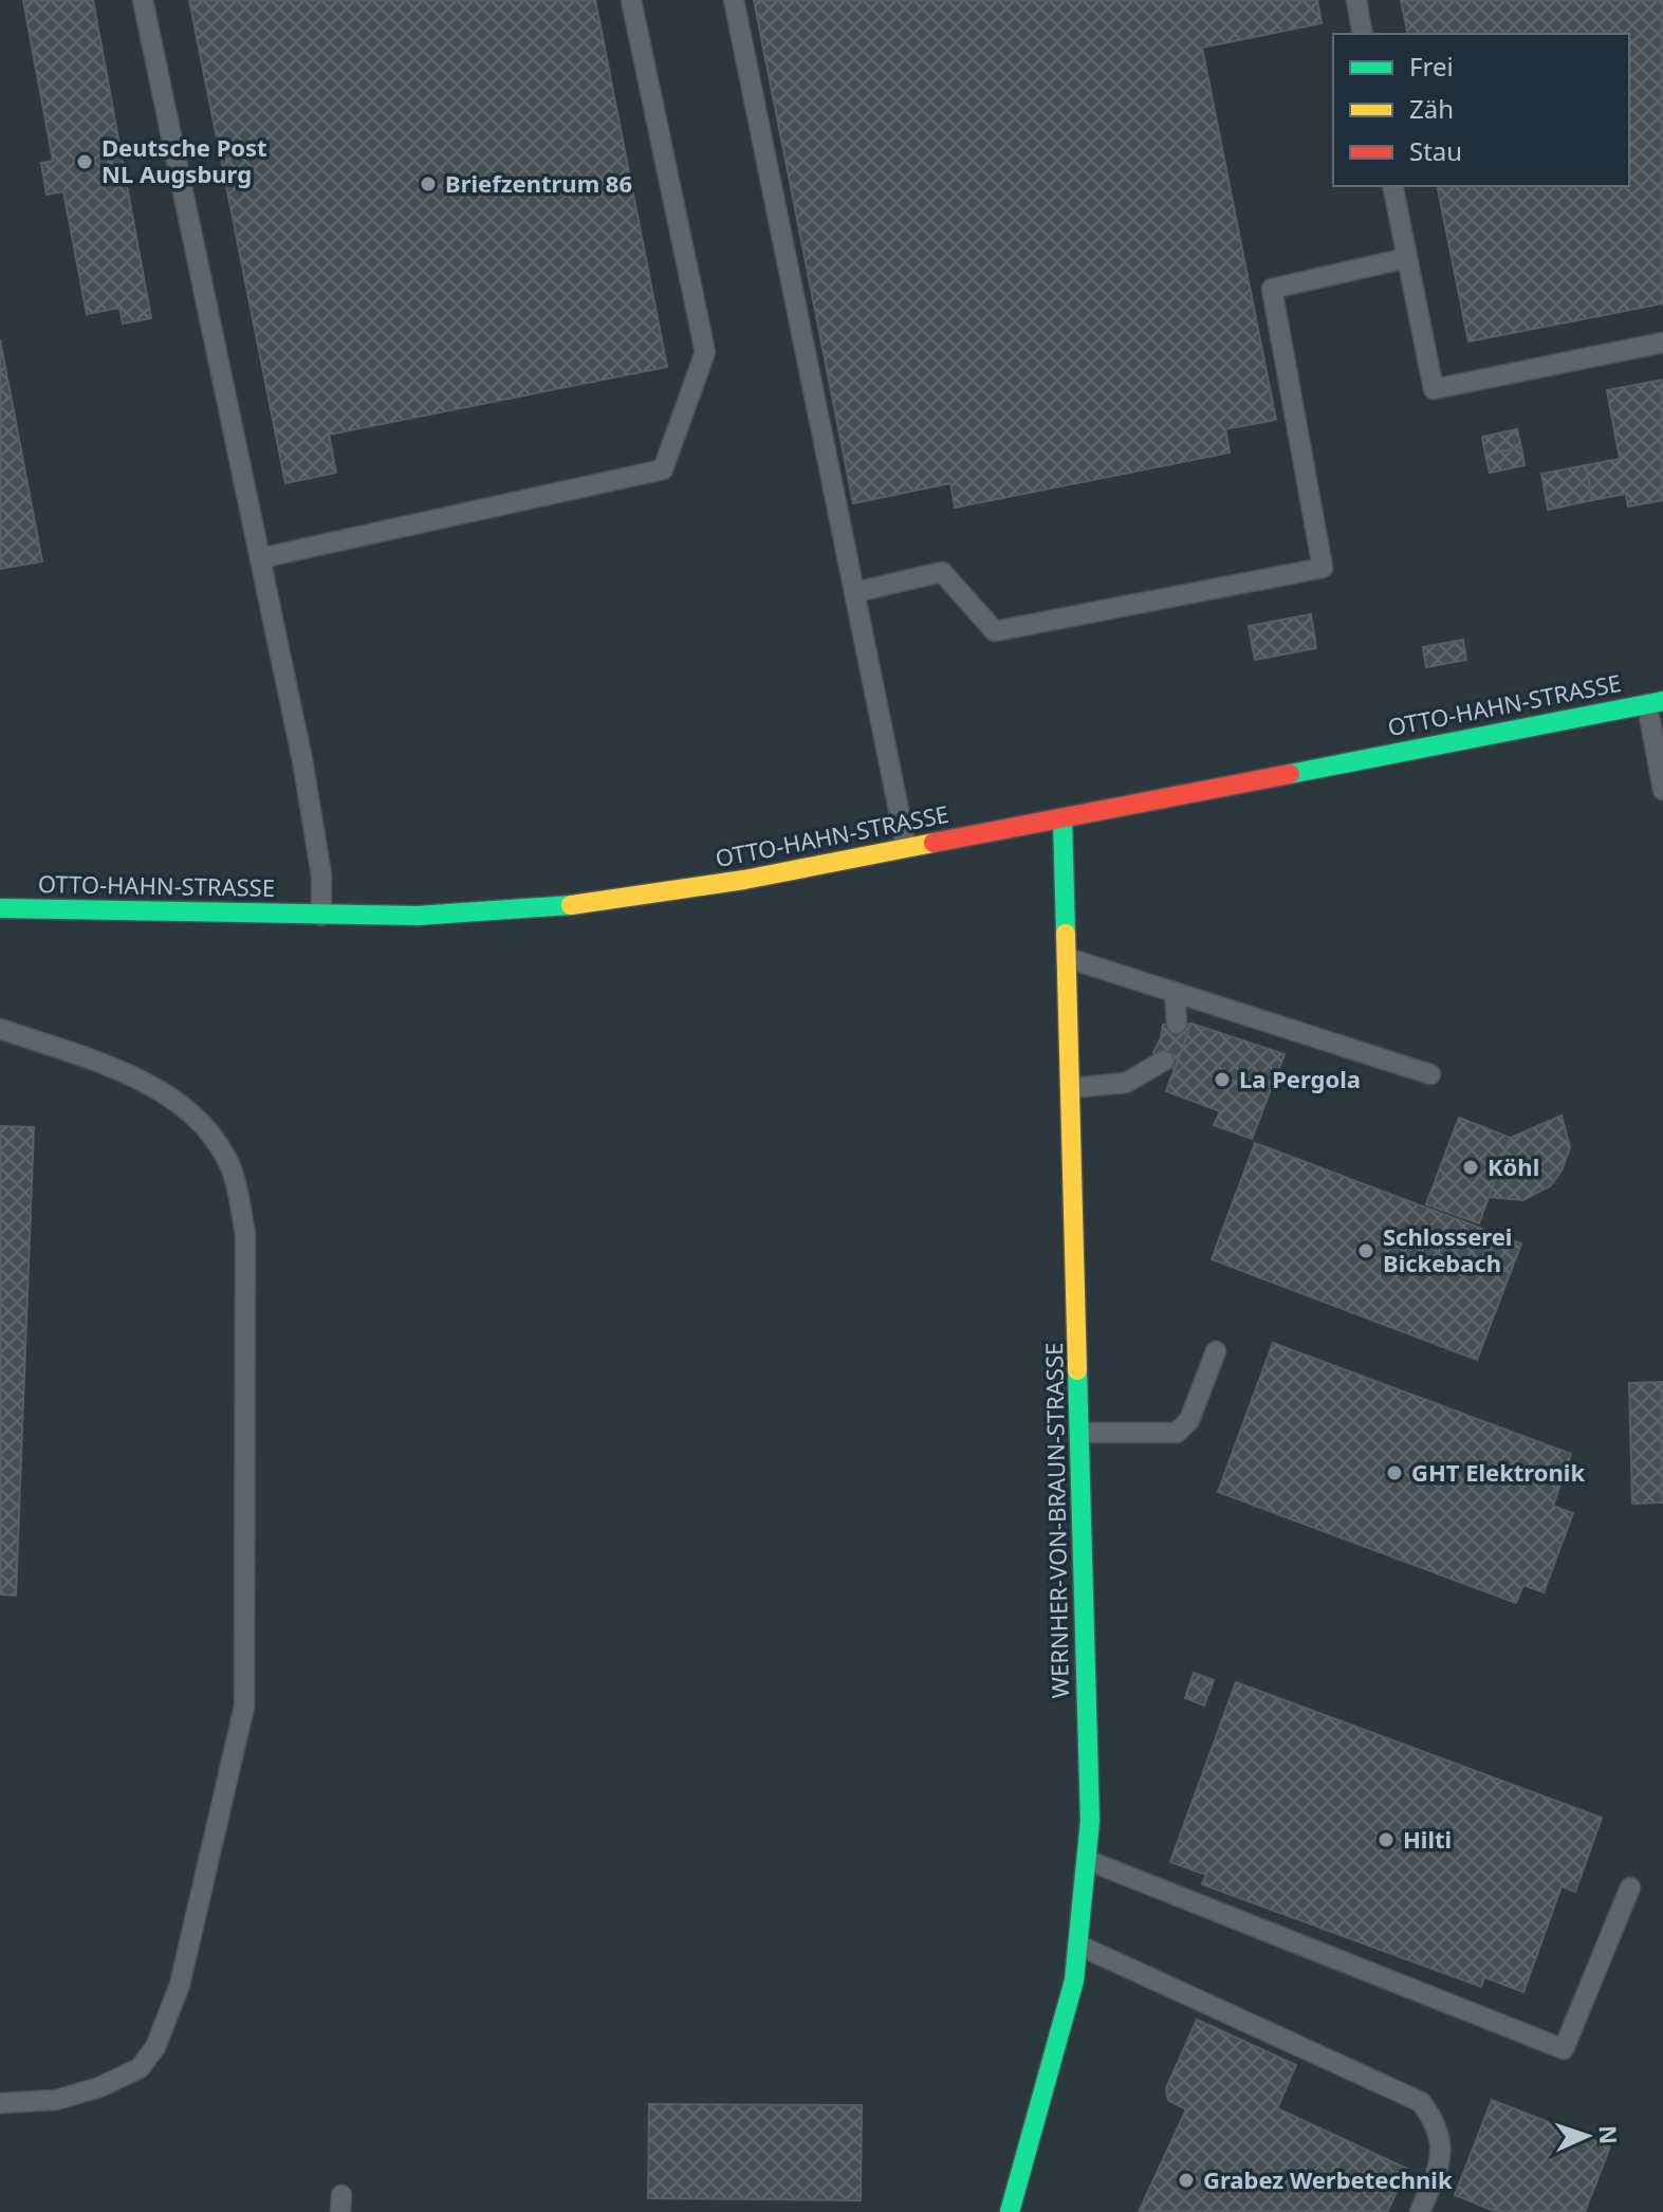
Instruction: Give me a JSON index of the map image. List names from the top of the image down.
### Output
{
  "streets": {
    "street": ["OTTO-HAHN-STRASSE", "WERNHER-VON-BRAUN-STRASSE"]
  },
  "crossings": [
    ["OTTO-HAHN-STRASSE", "WERNHER-VON-BRAUN-STRASSE"]
  ],
  "places": [
    "Deutsche Post NL Augsburg",
    "Briefzentrum 86",
    "La Pergola",
    "Köhl",
    "Schlosserei Bickebach",
    "GHT Elektronik",
    "Hilti",
    "Grabez Werbetechnik"
  ],
  "legend": ["Frei", "Zäh", "Stau"],
  "north": "right"
}
